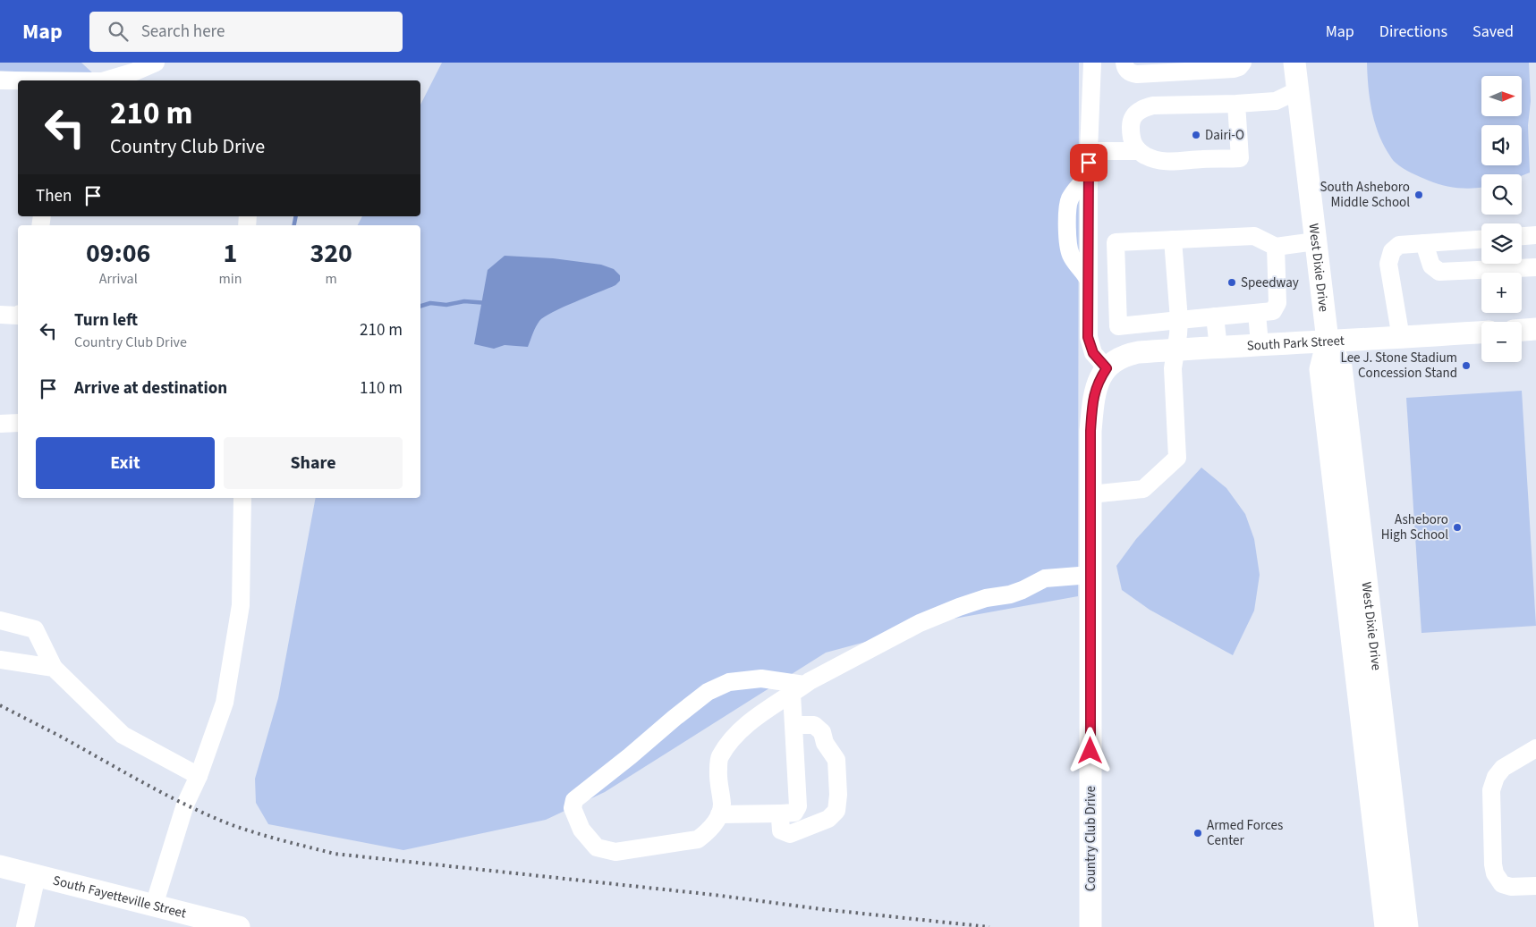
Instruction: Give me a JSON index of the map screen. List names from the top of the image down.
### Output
{
  "streets": {
    "main road": [
      "West Dixie Drive",
      "South Park Street",
      "Country Club Drive",
      "South Fayetteville Street"
    ]
  },
  "crossings": [
    ["West Dixie Drive", "South Park Street"],
    ["South Park Street", "Country Club Drive"]
  ],
  "places": [
    "Dairi-O",
    "South Asheboro Middle School",
    "Speedway",
    "Lee J. Stone Stadium Concession Stand",
    "Asheboro High School",
    "Armed Forces Center"
  ],
  "north": "right",
  "page": {
    "header": "Map",
    "search": "Search here",
    "nav": ["Map", "Directions", "Saved"],
    "map_buttons": ["+", "−"],
    "turn": ["210 m", "Country Club Drive"],
    "then": "Then",
    "eta": [
      "09:06",
      "Arrival",
      "1",
      "min",
      "320",
      "m"
    ],
    "list": [
      {
        "name": "Turn left",
        "note": "Country Club Drive",
        "value": "210 m"
      },
      {
        "name": "Arrive at destination",
        "value": "110 m"
      }
    ],
    "buttons": ["Exit", "Share"]
  }
}
